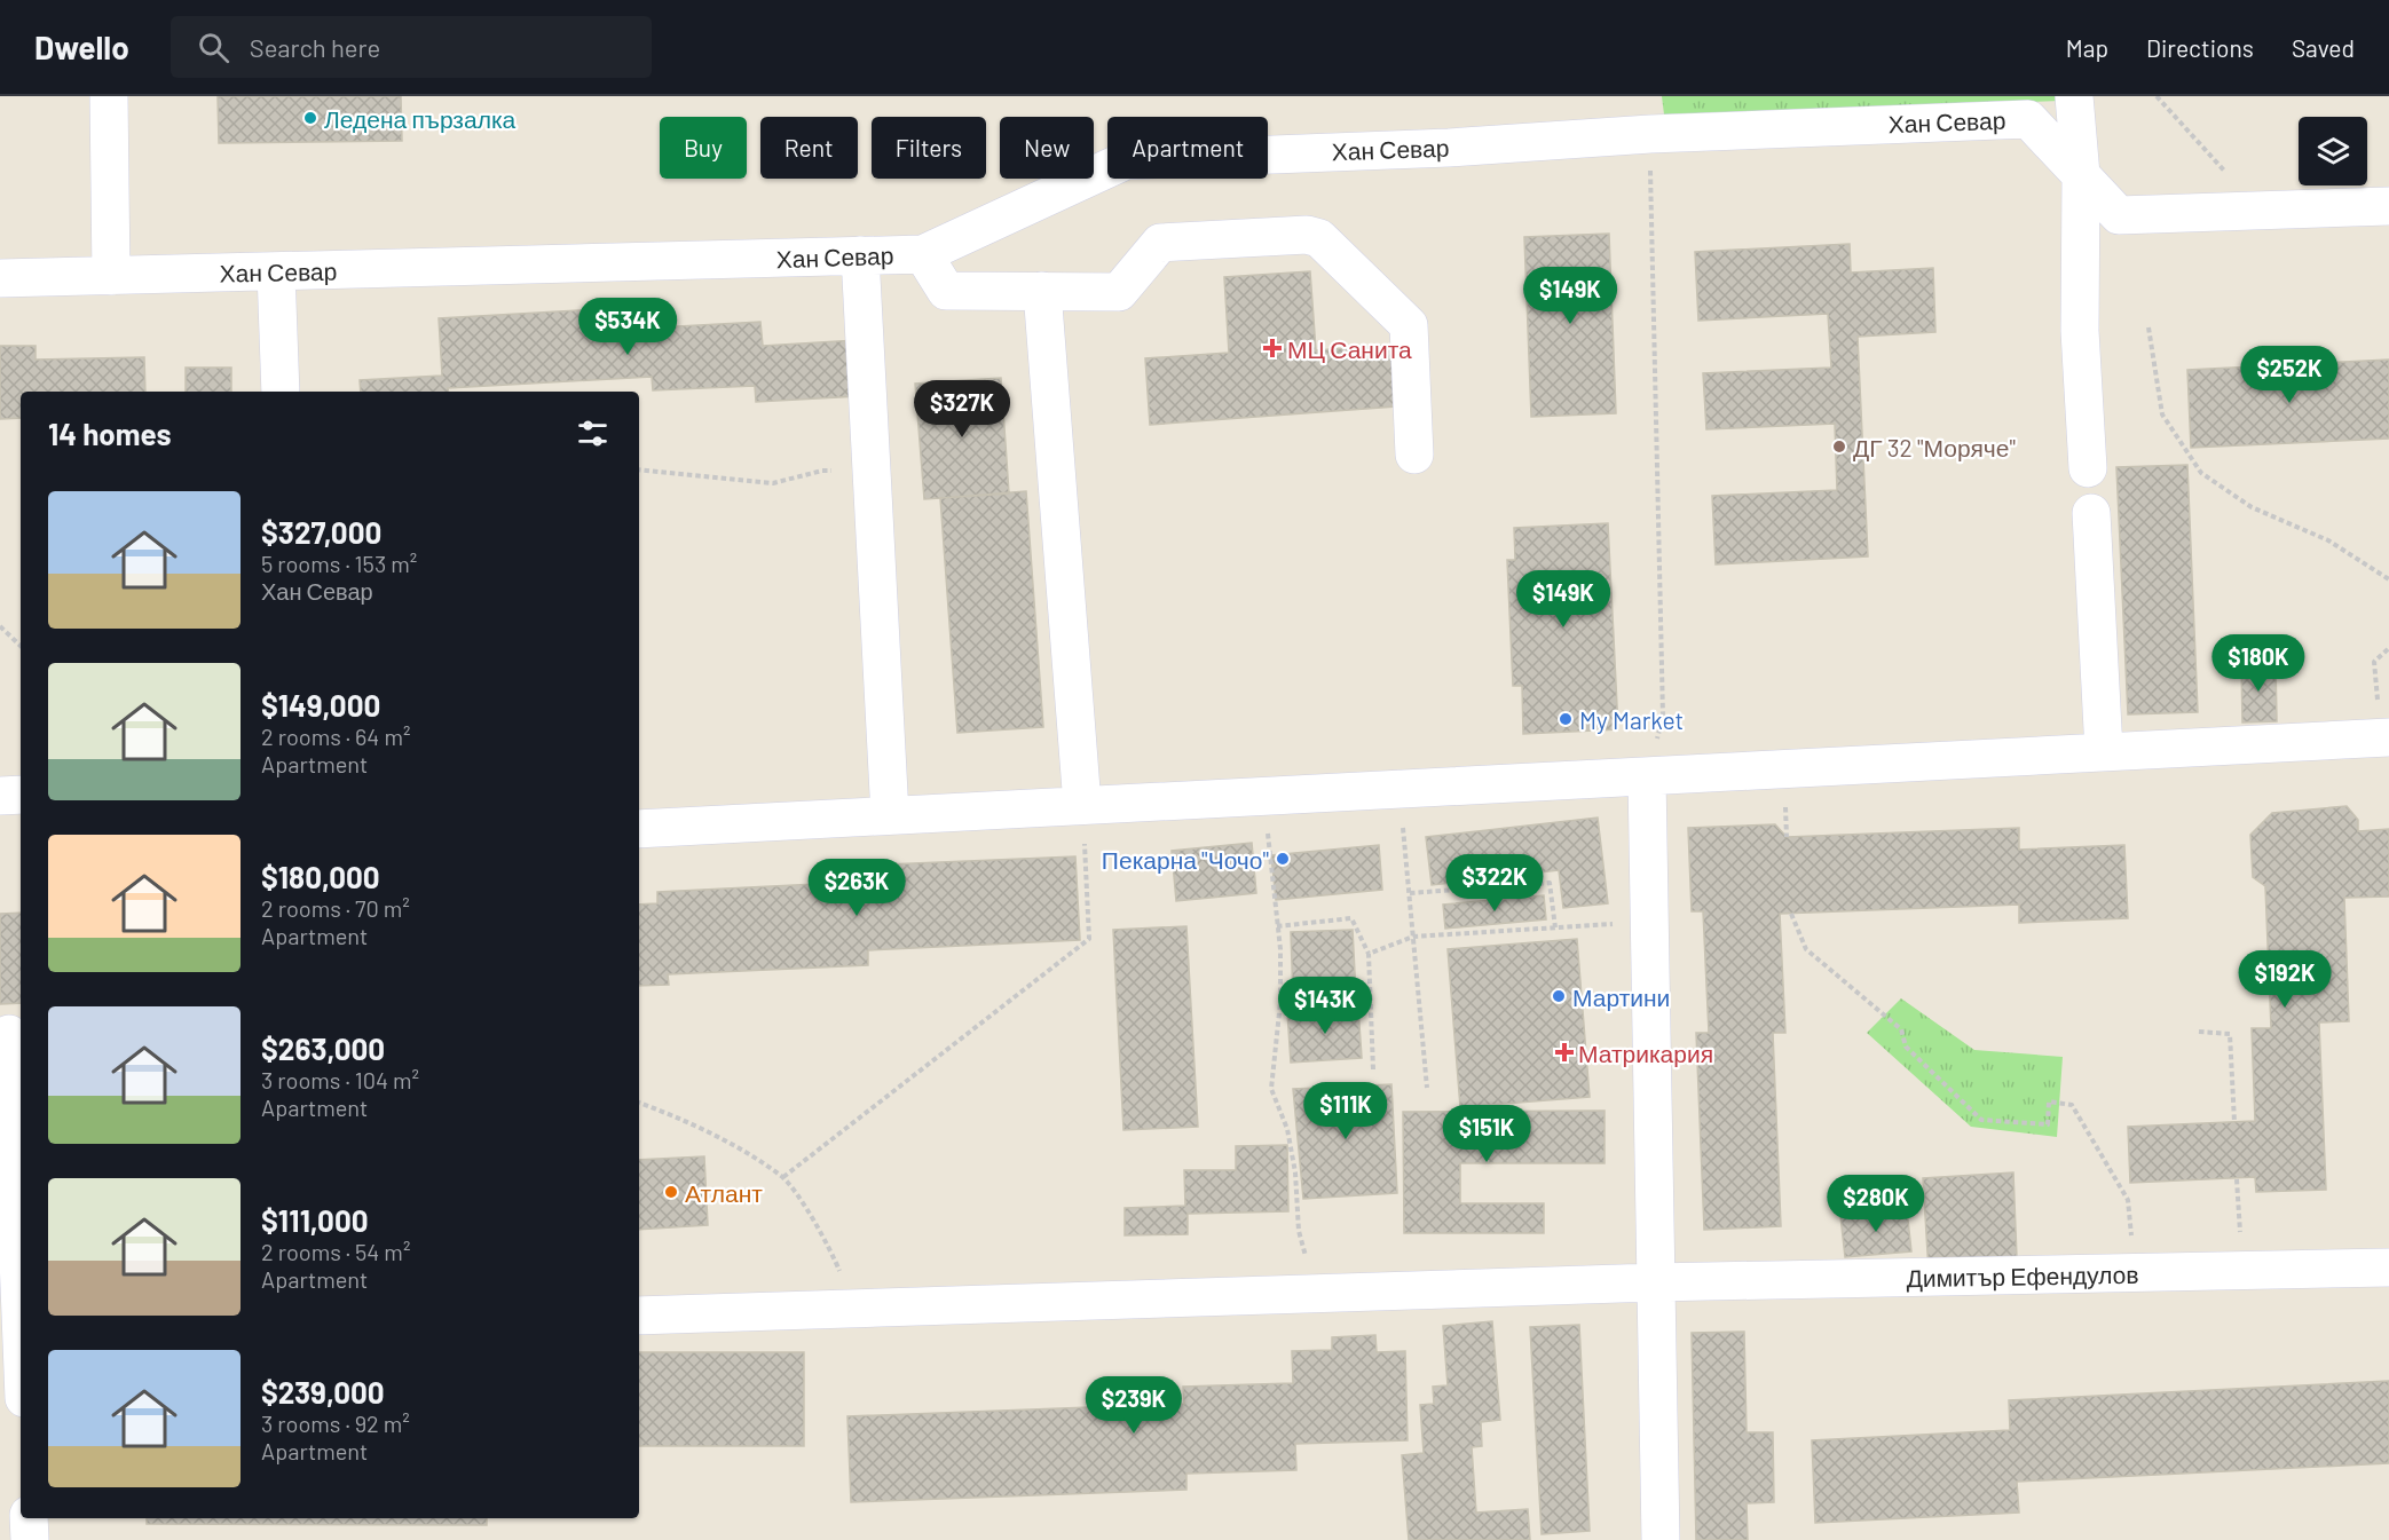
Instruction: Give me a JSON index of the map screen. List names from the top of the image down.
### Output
{
  "streets": {
    "street": ["Хан Севар", "Димитър Ефендулов"]
  },
  "places": {
    "other": [
      "Ледена пързалка",
      "ДГ 32 \"Моряче\"",
      "My Market",
      "Пекарна \"Чочо\"",
      "Мартини",
      "Атлант"
    ],
    "health": ["МЦ Санита", "Матрикария"]
  },
  "page": {
    "header": "Dwello",
    "search": "Search here",
    "nav": ["Map", "Directions", "Saved"],
    "chip": [
      "Buy",
      "Rent",
      "Filters",
      "New",
      "Apartment"
    ],
    "price": [
      "$149K",
      "$534K",
      "$252K",
      "$327K",
      "$149K",
      "$180K",
      "$322K",
      "$263K",
      "$192K",
      "$143K",
      "$111K",
      "$151K",
      "$280K",
      "$239K"
    ],
    "heading": "14 homes",
    "list": [
      {
        "name": "$327,000",
        "note": "5 rooms · 153 m² · Хан Севар"
      },
      {
        "name": "$149,000",
        "note": "2 rooms · 64 m² · Apartment"
      },
      {
        "name": "$180,000",
        "note": "2 rooms · 70 m² · Apartment"
      },
      {
        "name": "$263,000",
        "note": "3 rooms · 104 m² · Apartment"
      },
      {
        "name": "$111,000",
        "note": "2 rooms · 54 m² · Apartment"
      },
      {
        "name": "$239,000",
        "note": "3 rooms · 92 m² · Apartment"
      }
    ]
  }
}
